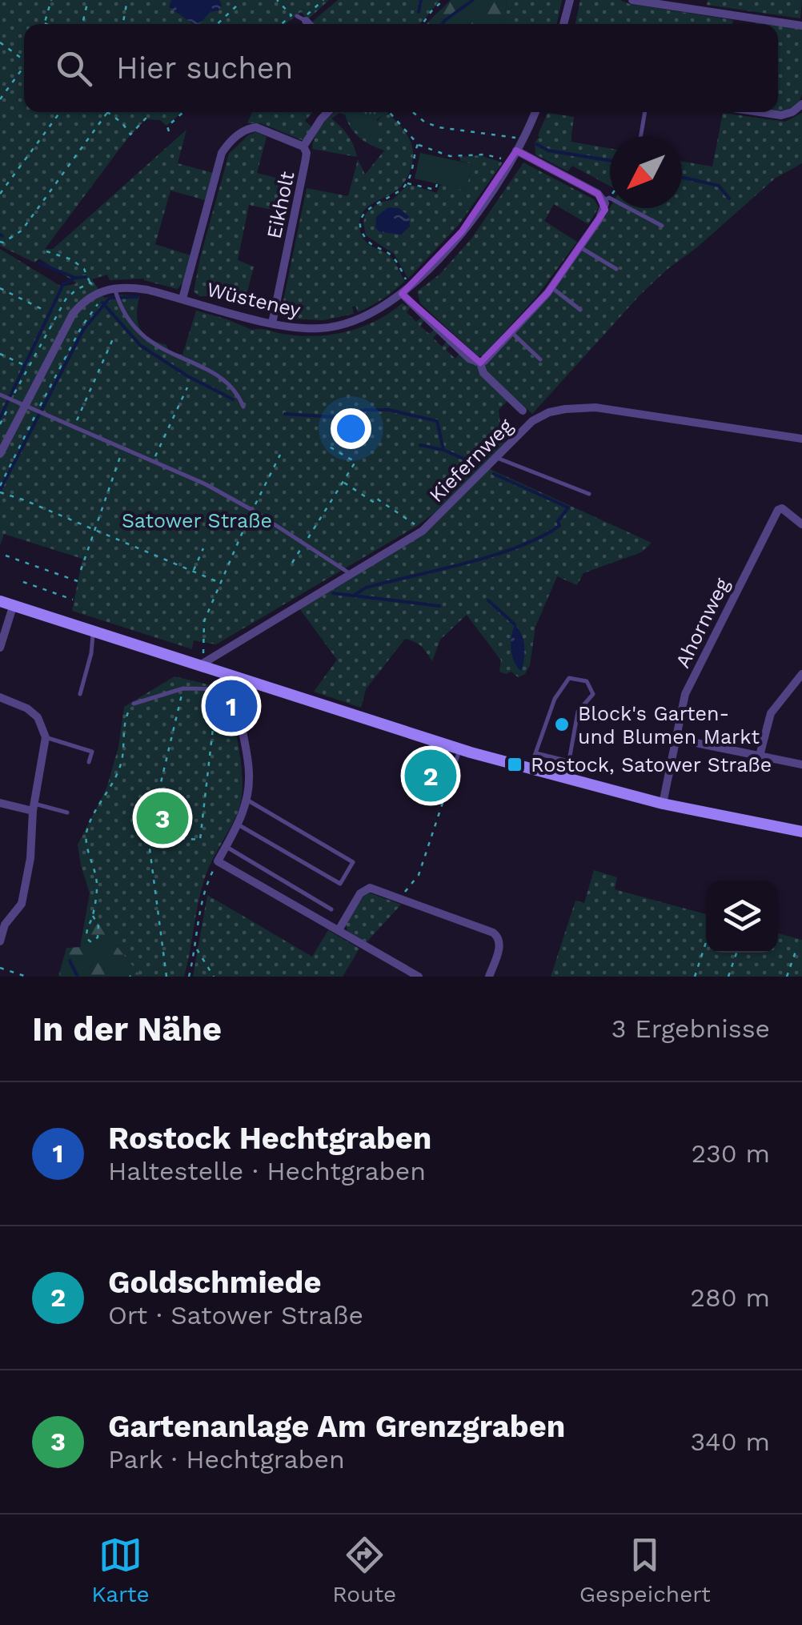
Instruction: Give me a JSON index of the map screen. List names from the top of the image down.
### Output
{
  "streets": {
    "street": [
      "Eikholt",
      "Wüsteney",
      "Kiefernweg",
      "Ahornweg"
    ]
  },
  "crossings": [
    ["Eikholt", "Wüsteney"]
  ],
  "parks": ["Satower Straße"],
  "places": {
    "other": ["Block's Garten- und Blumen Markt"],
    "transit": ["Rostock, Satower Straße"]
  },
  "north": "bottom left",
  "page": {
    "search": "Hier suchen",
    "pins": ["1", "2", "3"],
    "heading": ["In der Nähe", "3 Ergebnisse"],
    "list": [
      {
        "mark": "1",
        "name": "Rostock Hechtgraben",
        "note": "Haltestelle · Hechtgraben",
        "value": "230 m"
      },
      {
        "mark": "2",
        "name": "Goldschmiede",
        "note": "Ort · Satower Straße",
        "value": "280 m"
      },
      {
        "mark": "3",
        "name": "Gartenanlage Am Grenzgraben",
        "note": "Park · Hechtgraben",
        "value": "340 m"
      }
    ],
    "nav": ["Karte", "Route", "Gespeichert"]
  }
}
